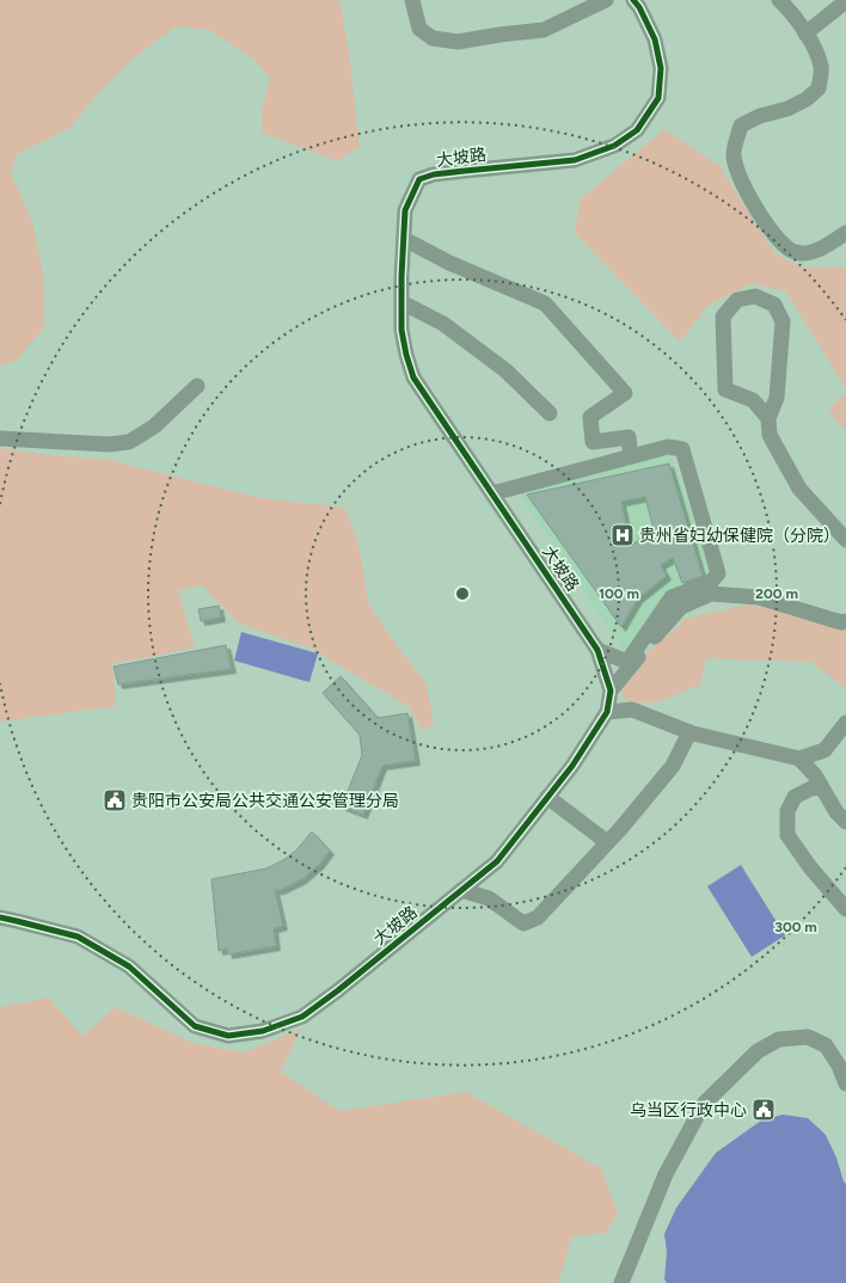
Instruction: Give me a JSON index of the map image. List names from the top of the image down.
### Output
{
  "streets": {
    "street": ["大坡路"]
  },
  "places": {
    "hospital": ["贵州省妇幼保健院（分院）"],
    "public building": ["贵阳市公安局公共交通公安管理分局", "乌当区行政中心"]
  },
  "rings": ["100 m", "200 m", "300 m"]
}
